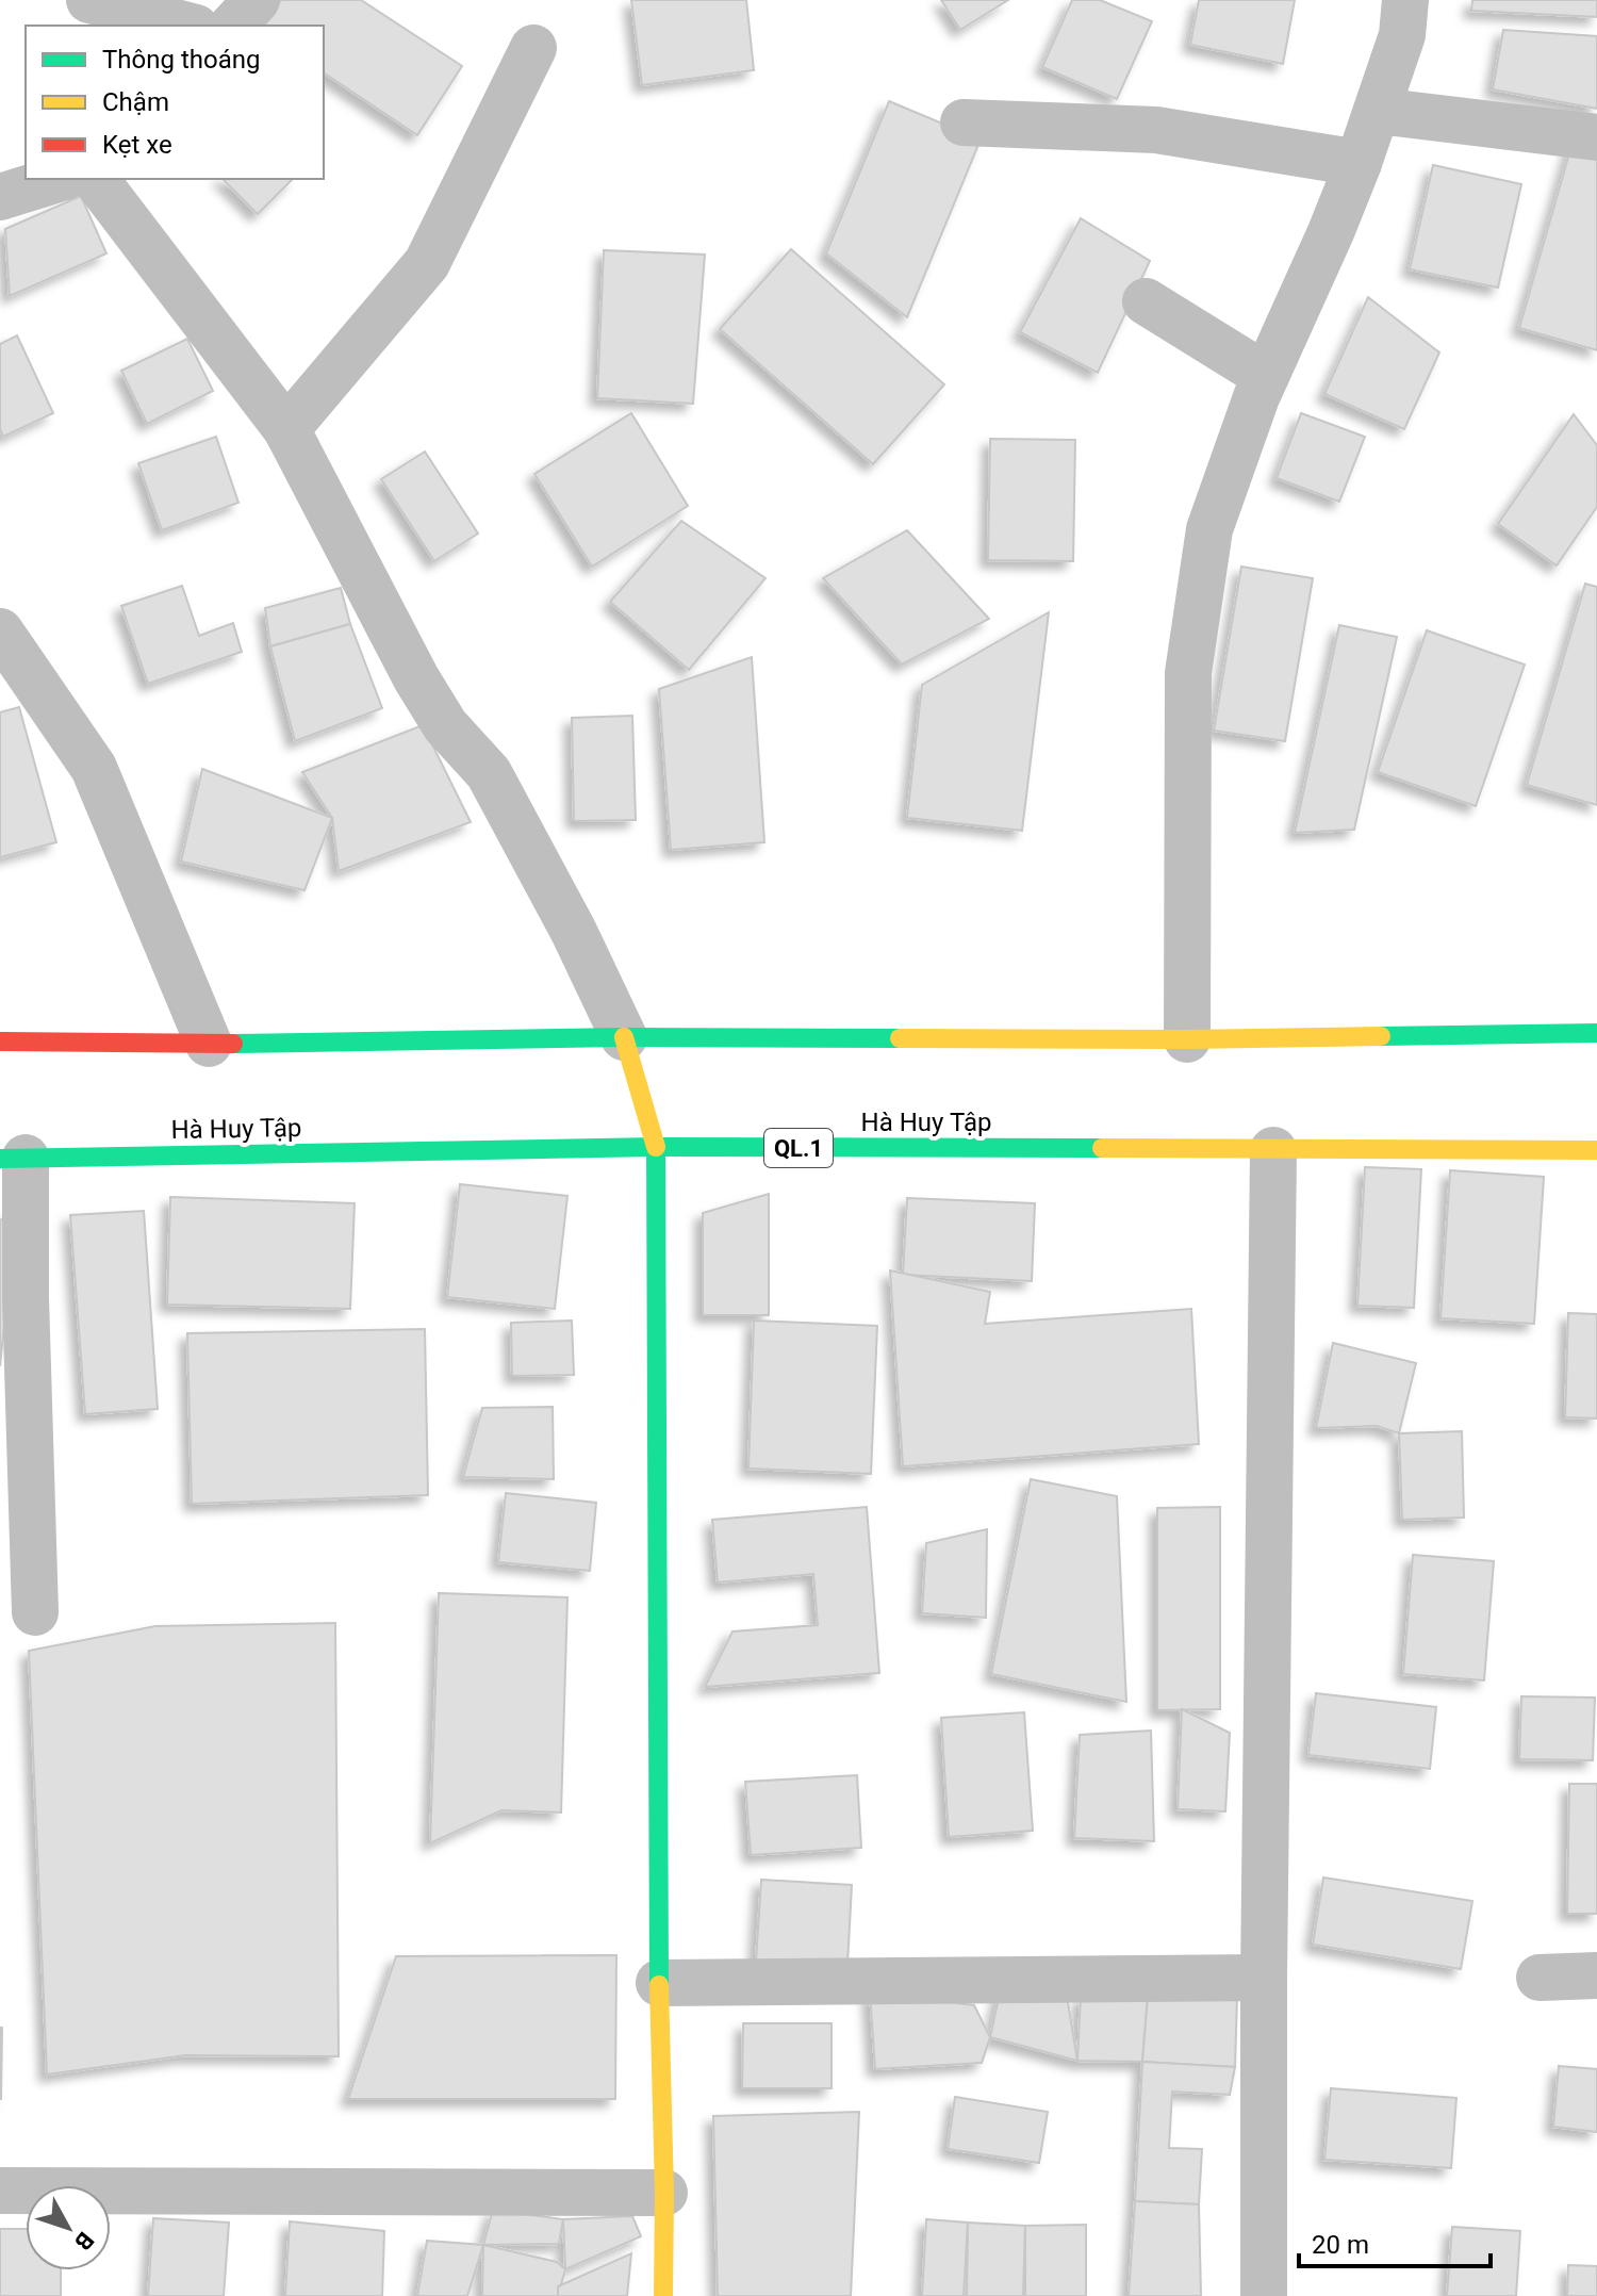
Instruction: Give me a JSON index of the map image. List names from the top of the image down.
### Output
{
  "streets": {
    "main road": ["Hà Huy Tập", "QL.1"]
  },
  "legend": ["Thông thoáng", "Chậm", "Kẹt xe"],
  "scale_bar": "20 m",
  "north": "bottom right"
}
